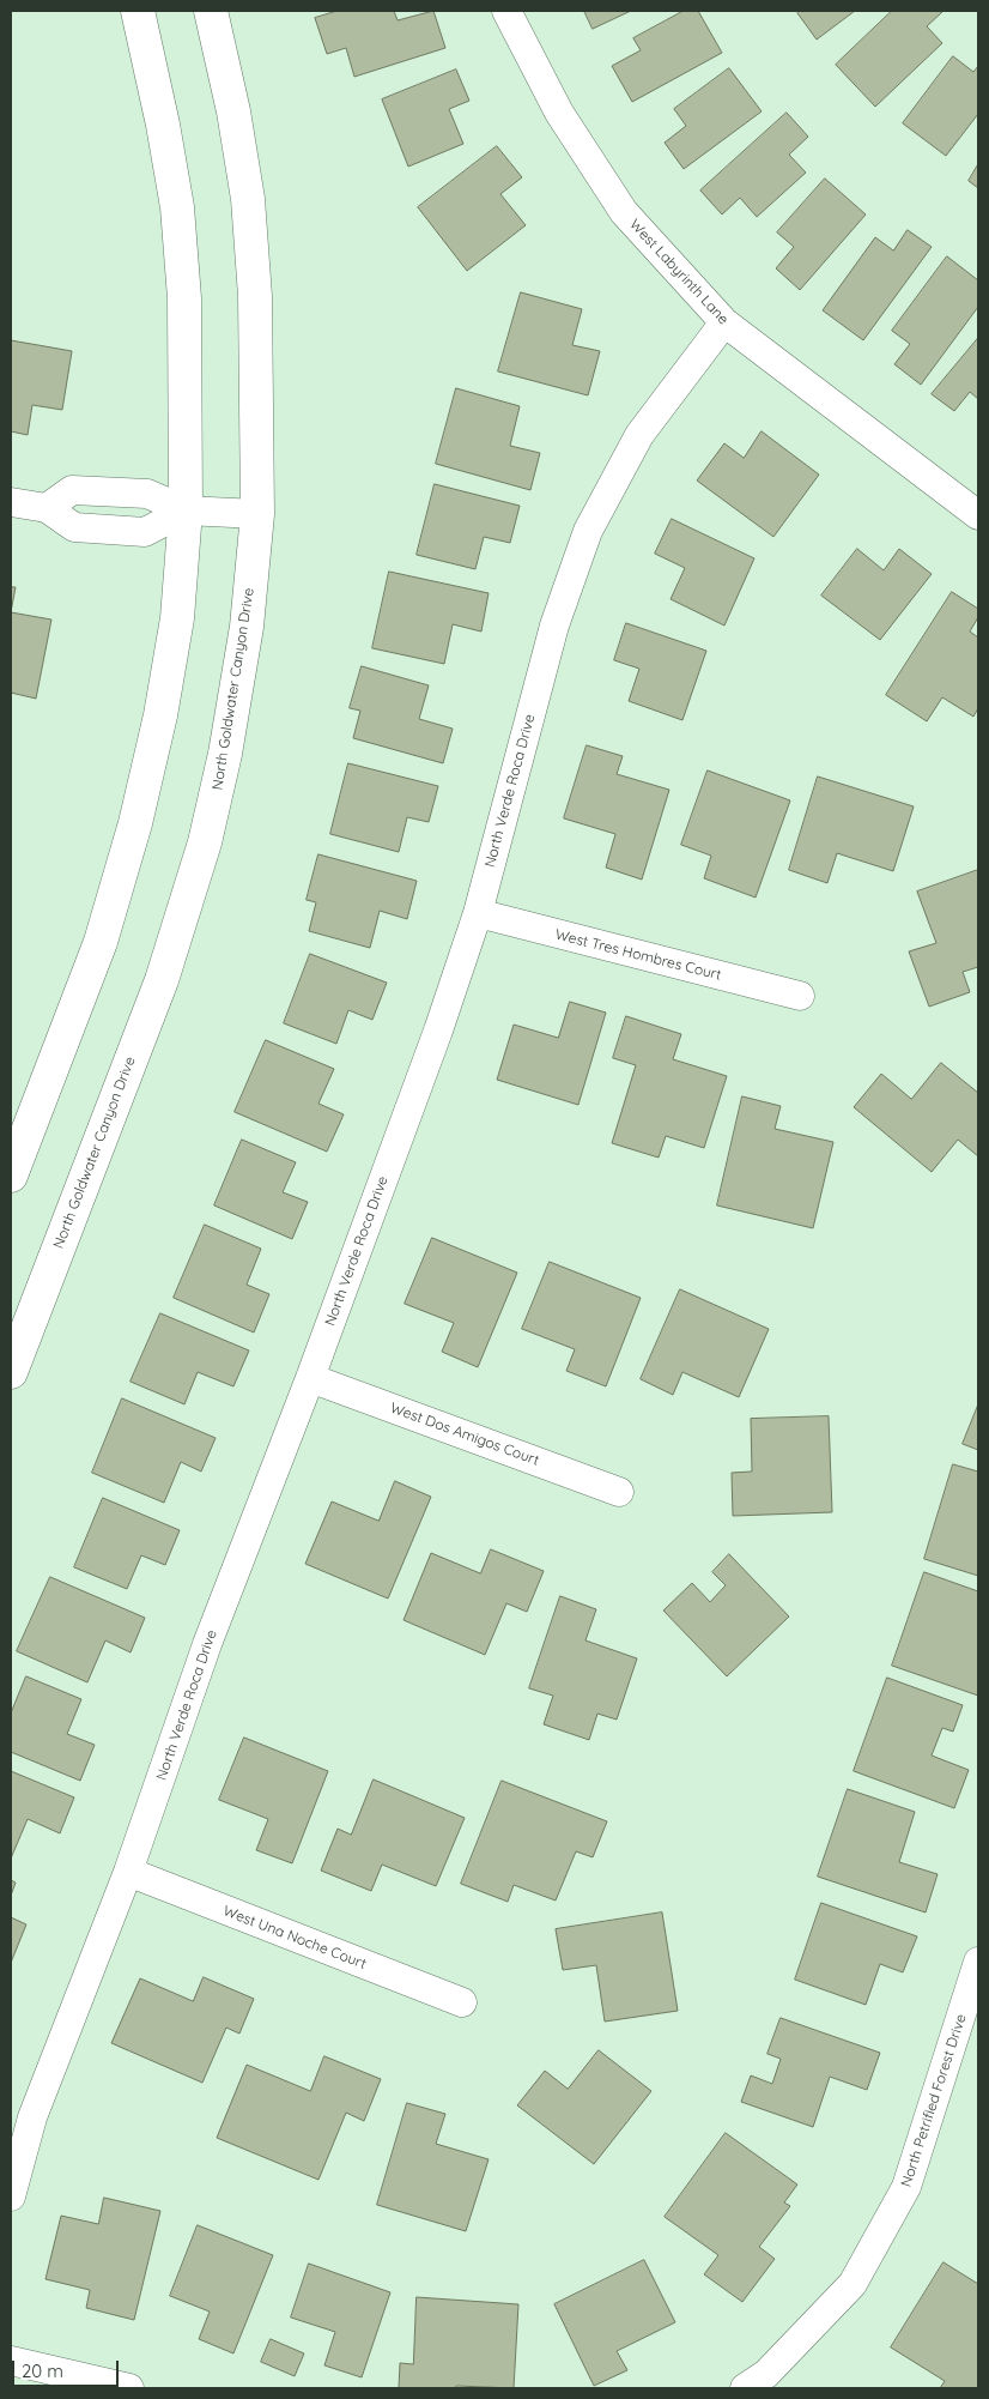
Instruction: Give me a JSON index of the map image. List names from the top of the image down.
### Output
{
  "streets": {
    "street": [
      "West Labyrinth Lane",
      "North Goldwater Canyon Drive",
      "North Verde Roca Drive",
      "West Tres Hombres Court",
      "West Dos Amigos Court",
      "West Una Noche Court",
      "North Petrified Forest Drive"
    ]
  },
  "crossings": [
    ["West Labyrinth Lane", "North Verde Roca Drive"],
    ["North Verde Roca Drive", "West Tres Hombres Court"],
    ["North Verde Roca Drive", "West Dos Amigos Court"],
    ["North Verde Roca Drive", "West Una Noche Court"]
  ],
  "scale_bar": "20 m"
}
